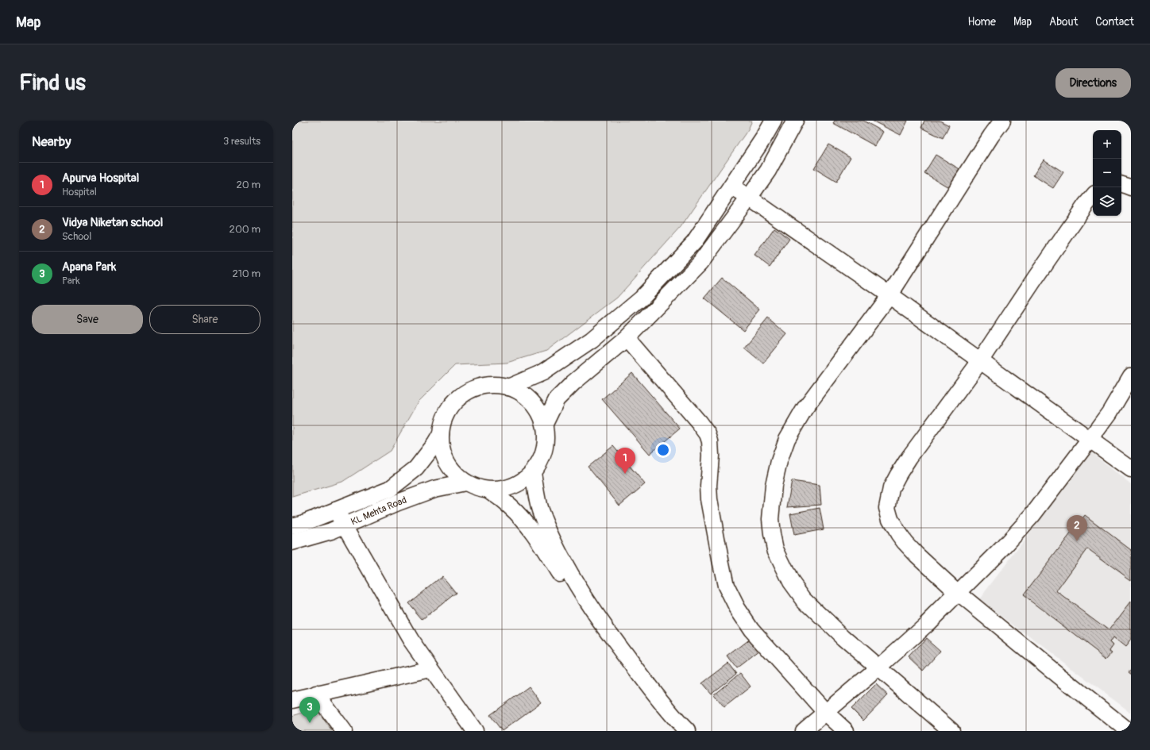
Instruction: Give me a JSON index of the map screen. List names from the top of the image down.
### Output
{
  "streets": {
    "street": ["KL Mehta Road"]
  },
  "page": {
    "header": "Map",
    "nav": [
      "Home",
      "Map",
      "About",
      "Contact"
    ],
    "buttons": [
      "Directions",
      ["Save", "Share"]
    ],
    "title": "Find us",
    "heading": ["Nearby", "3 results"],
    "map_buttons": ["+", "−"],
    "list": [
      {
        "mark": "1",
        "name": "Apurva Hospital",
        "note": "Hospital",
        "value": "20 m"
      },
      {
        "mark": "2",
        "name": "Vidya Niketan school",
        "note": "School",
        "value": "200 m"
      },
      {
        "mark": "3",
        "name": "Apana Park",
        "note": "Park",
        "value": "210 m"
      }
    ],
    "pins": ["1", "2", "3"]
  }
}
